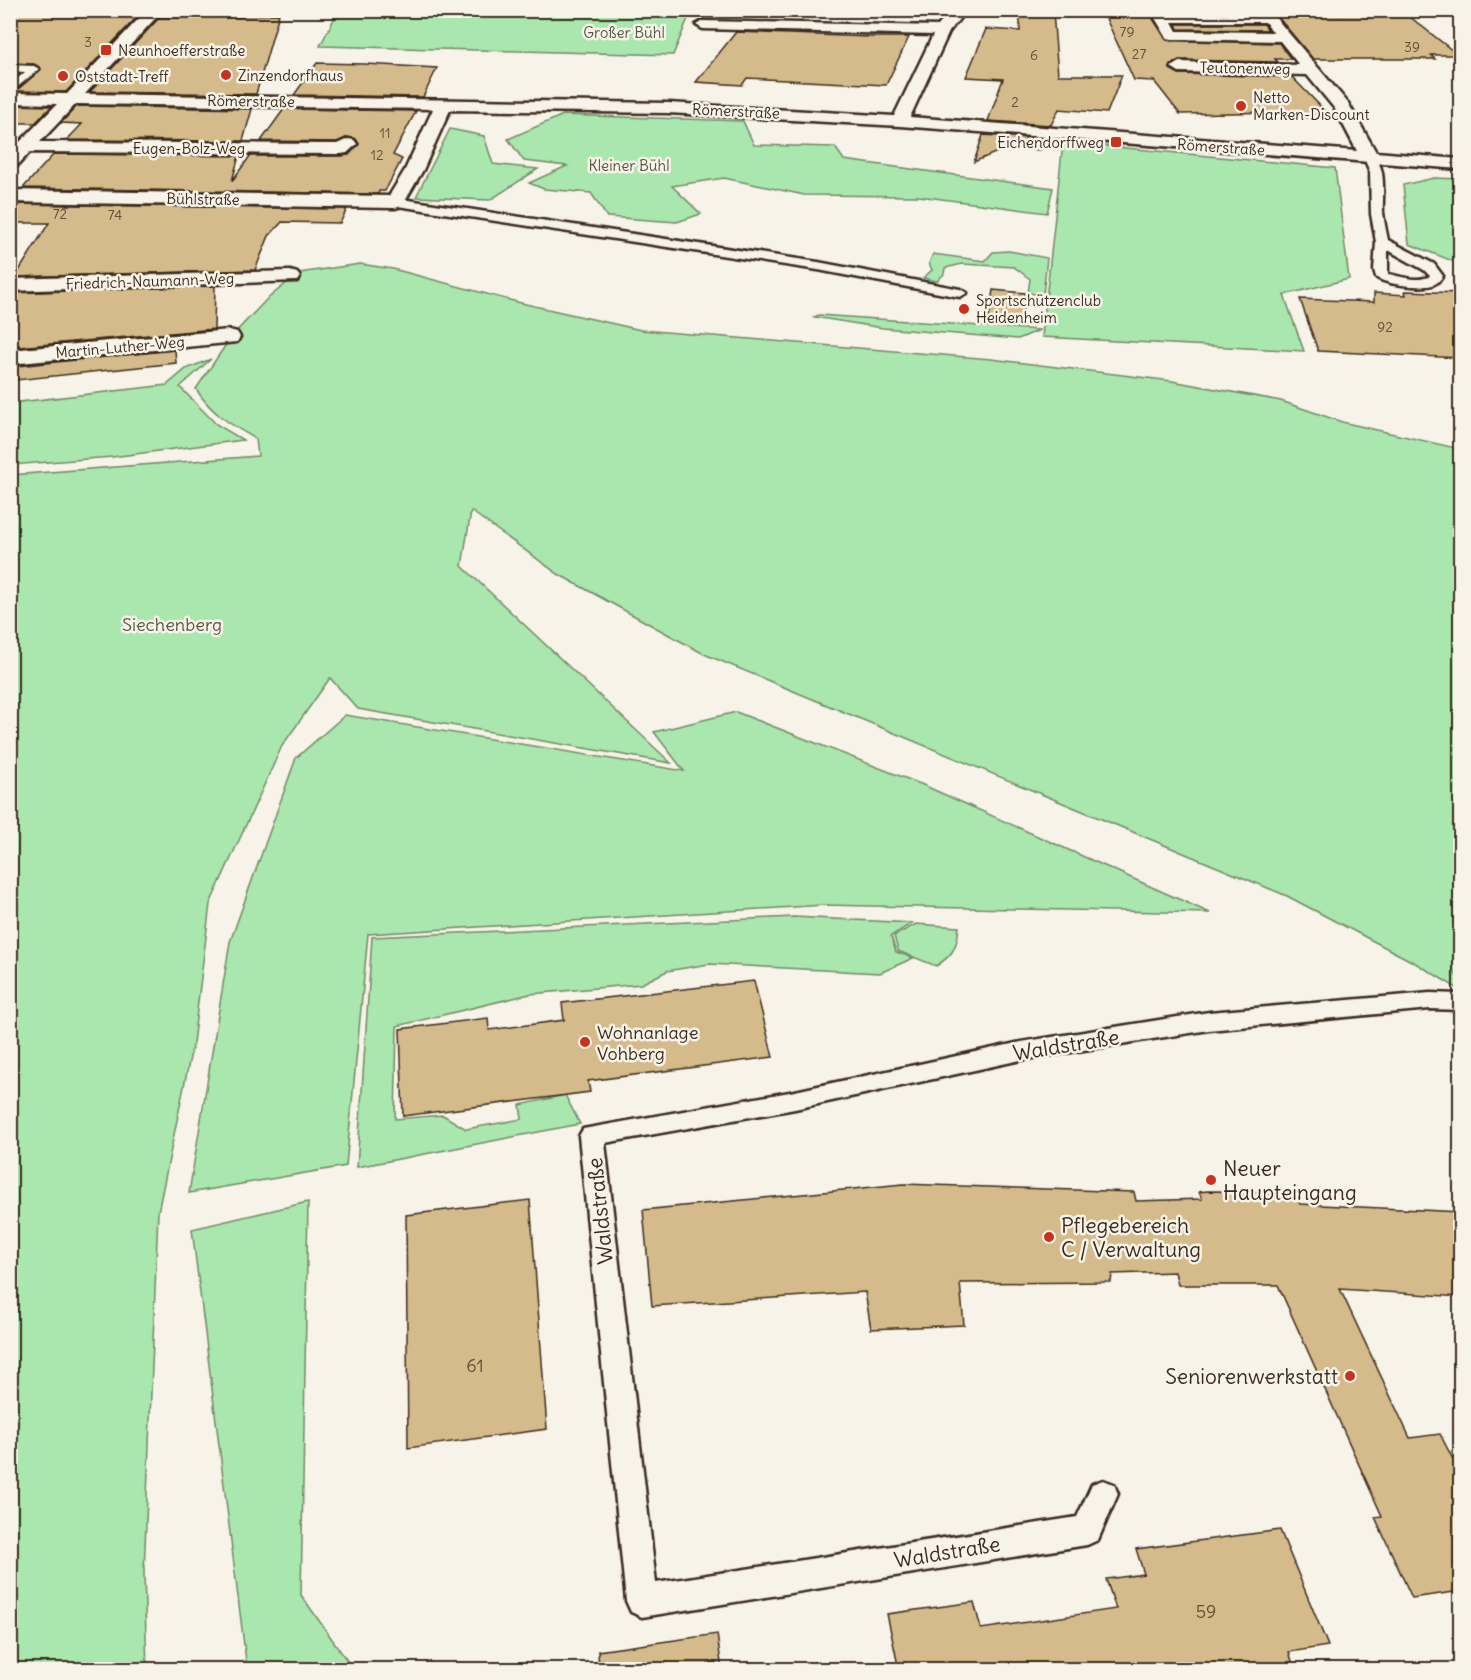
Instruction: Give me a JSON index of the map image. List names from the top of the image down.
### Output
{
  "streets": {
    "street": [
      "Teutonenweg",
      "Römerstraße",
      "Eugen-Bolz-Weg",
      "Bühlstraße",
      "Friedrich-Naumann-Weg",
      "Martin-Luther-Weg"
    ],
    "lane": ["Waldstraße"]
  },
  "crossings": [
    ["Teutonenweg", "Römerstraße"]
  ],
  "parks": ["Großer Bühl", "Kleiner Bühl", "Siechenberg"],
  "places": {
    "transit": ["Neunhoefferstraße", "Eichendorffweg"],
    "other": [
      "Zinzendorfhaus",
      "Oststadt-Treff",
      "Netto Marken-Discount",
      "Sportschützenclub Heidenheim",
      "Wohnanlage Vohberg",
      "Neuer Haupteingang",
      "Pflegebereich C / Verwaltung",
      "Seniorenwerkstatt"
    ]
  },
  "house_numbers": [
    "79",
    "3",
    "39",
    "27",
    "6",
    "2",
    "11",
    "12",
    "72",
    "74",
    "92",
    "61",
    "59"
  ]
}
